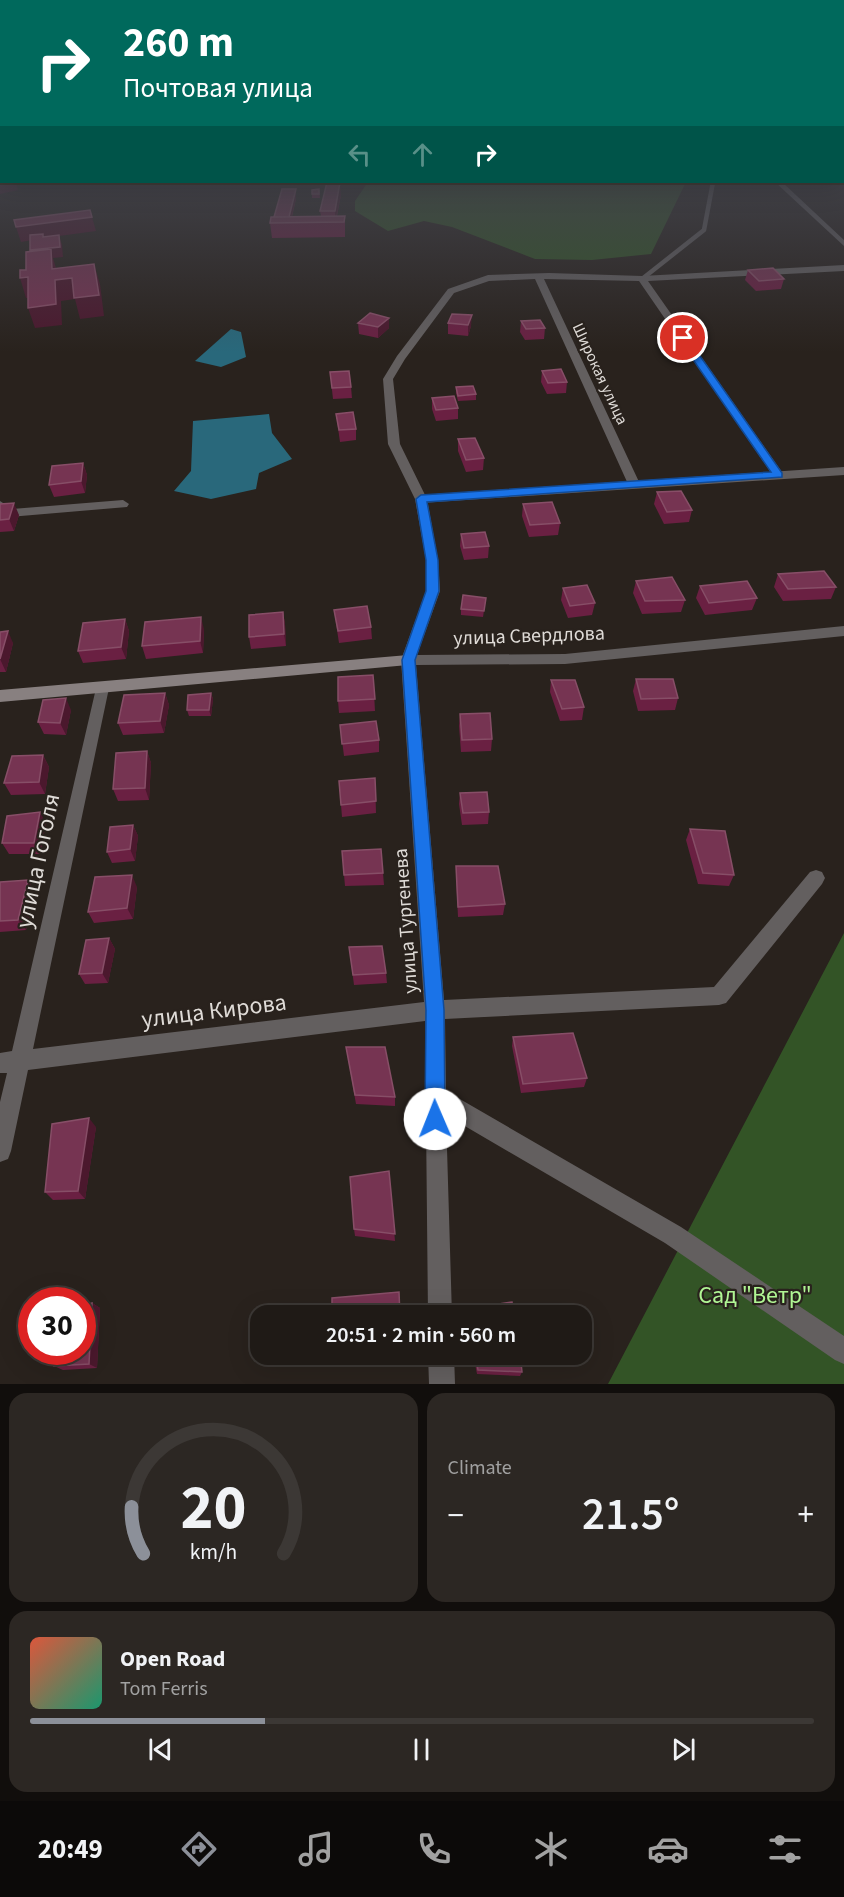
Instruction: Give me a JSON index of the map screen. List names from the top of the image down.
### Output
{
  "streets": {
    "street": [
      "Широкая улица",
      "улица Свердлова",
      "улица Гоголя",
      "улица Тургенева",
      "улица Кирова"
    ]
  },
  "crossings": [
    ["Широкая улица", "улица Тургенева"],
    ["улица Свердлова", "улица Гоголя"],
    ["улица Свердлова", "улица Тургенева"],
    ["улица Гоголя", "улица Кирова"],
    ["улица Тургенева", "улица Кирова"]
  ],
  "parks": ["Сад \"Ветр\""],
  "page": {
    "turn": ["260 m", "Почтовая улица"],
    "limit": "30",
    "trip": "20:51 · 2 min · 560 m",
    "tile": "Climate",
    "heat": ["−", "21.5°", "+"],
    "song": ["Open Road", "Tom Ferris"],
    "tabs": "20:49",
    "gauge": ["20", "km/h"]
  }
}
